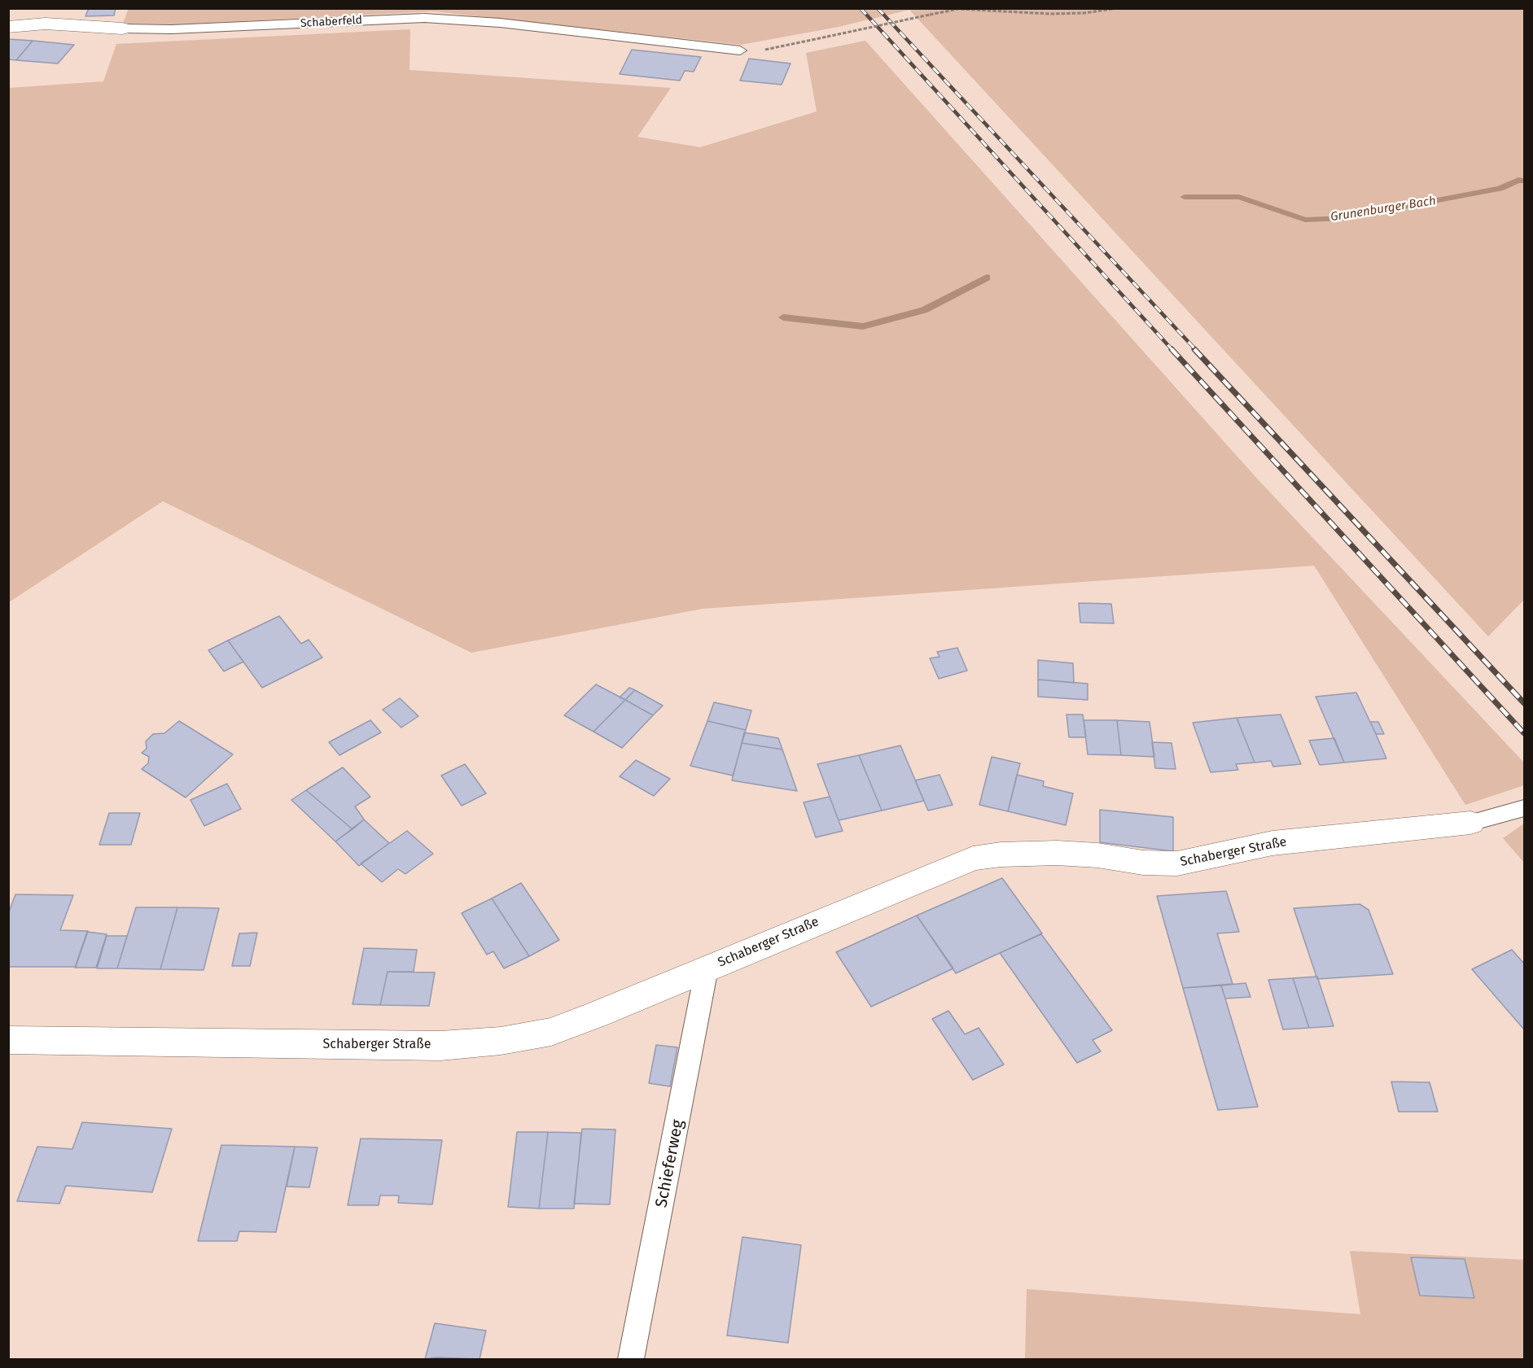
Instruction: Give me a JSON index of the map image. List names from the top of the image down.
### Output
{
  "streets": {
    "street": ["Schaberfeld", "Schaberger Straße"],
    "lane": ["Schieferweg"]
  },
  "crossings": [
    ["Schaberger Straße", "Schieferweg"]
  ],
  "water": ["Grunenburger Bach"]
}
